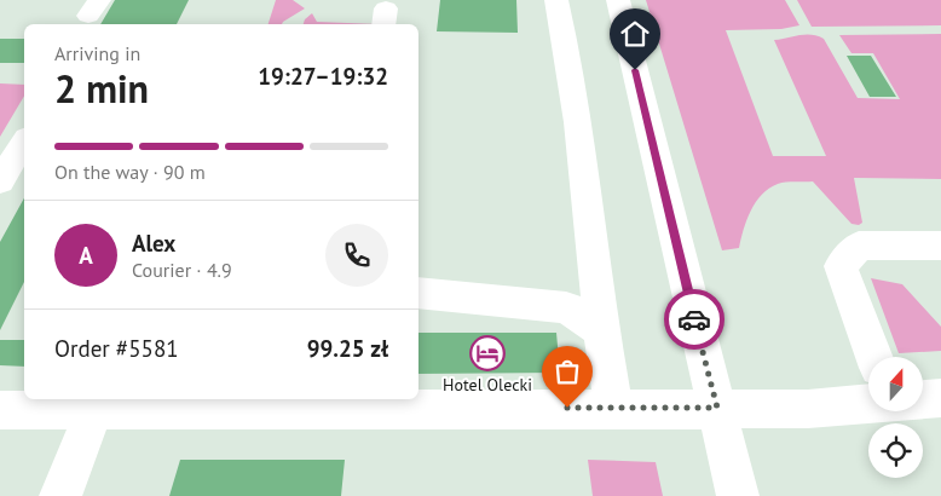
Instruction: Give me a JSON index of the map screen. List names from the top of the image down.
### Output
{
  "places": {
    "hotel": ["Hotel Olecki"]
  },
  "north": "top",
  "page": {
    "heading": ["2 min", "Arriving in", "19:27–19:32"],
    "panel": [
      "Alex",
      "Courier · 4.9",
      "Order #5581",
      "99.25 zł"
    ],
    "bar": "On the way · 90 m",
    "round": "A"
  }
}
